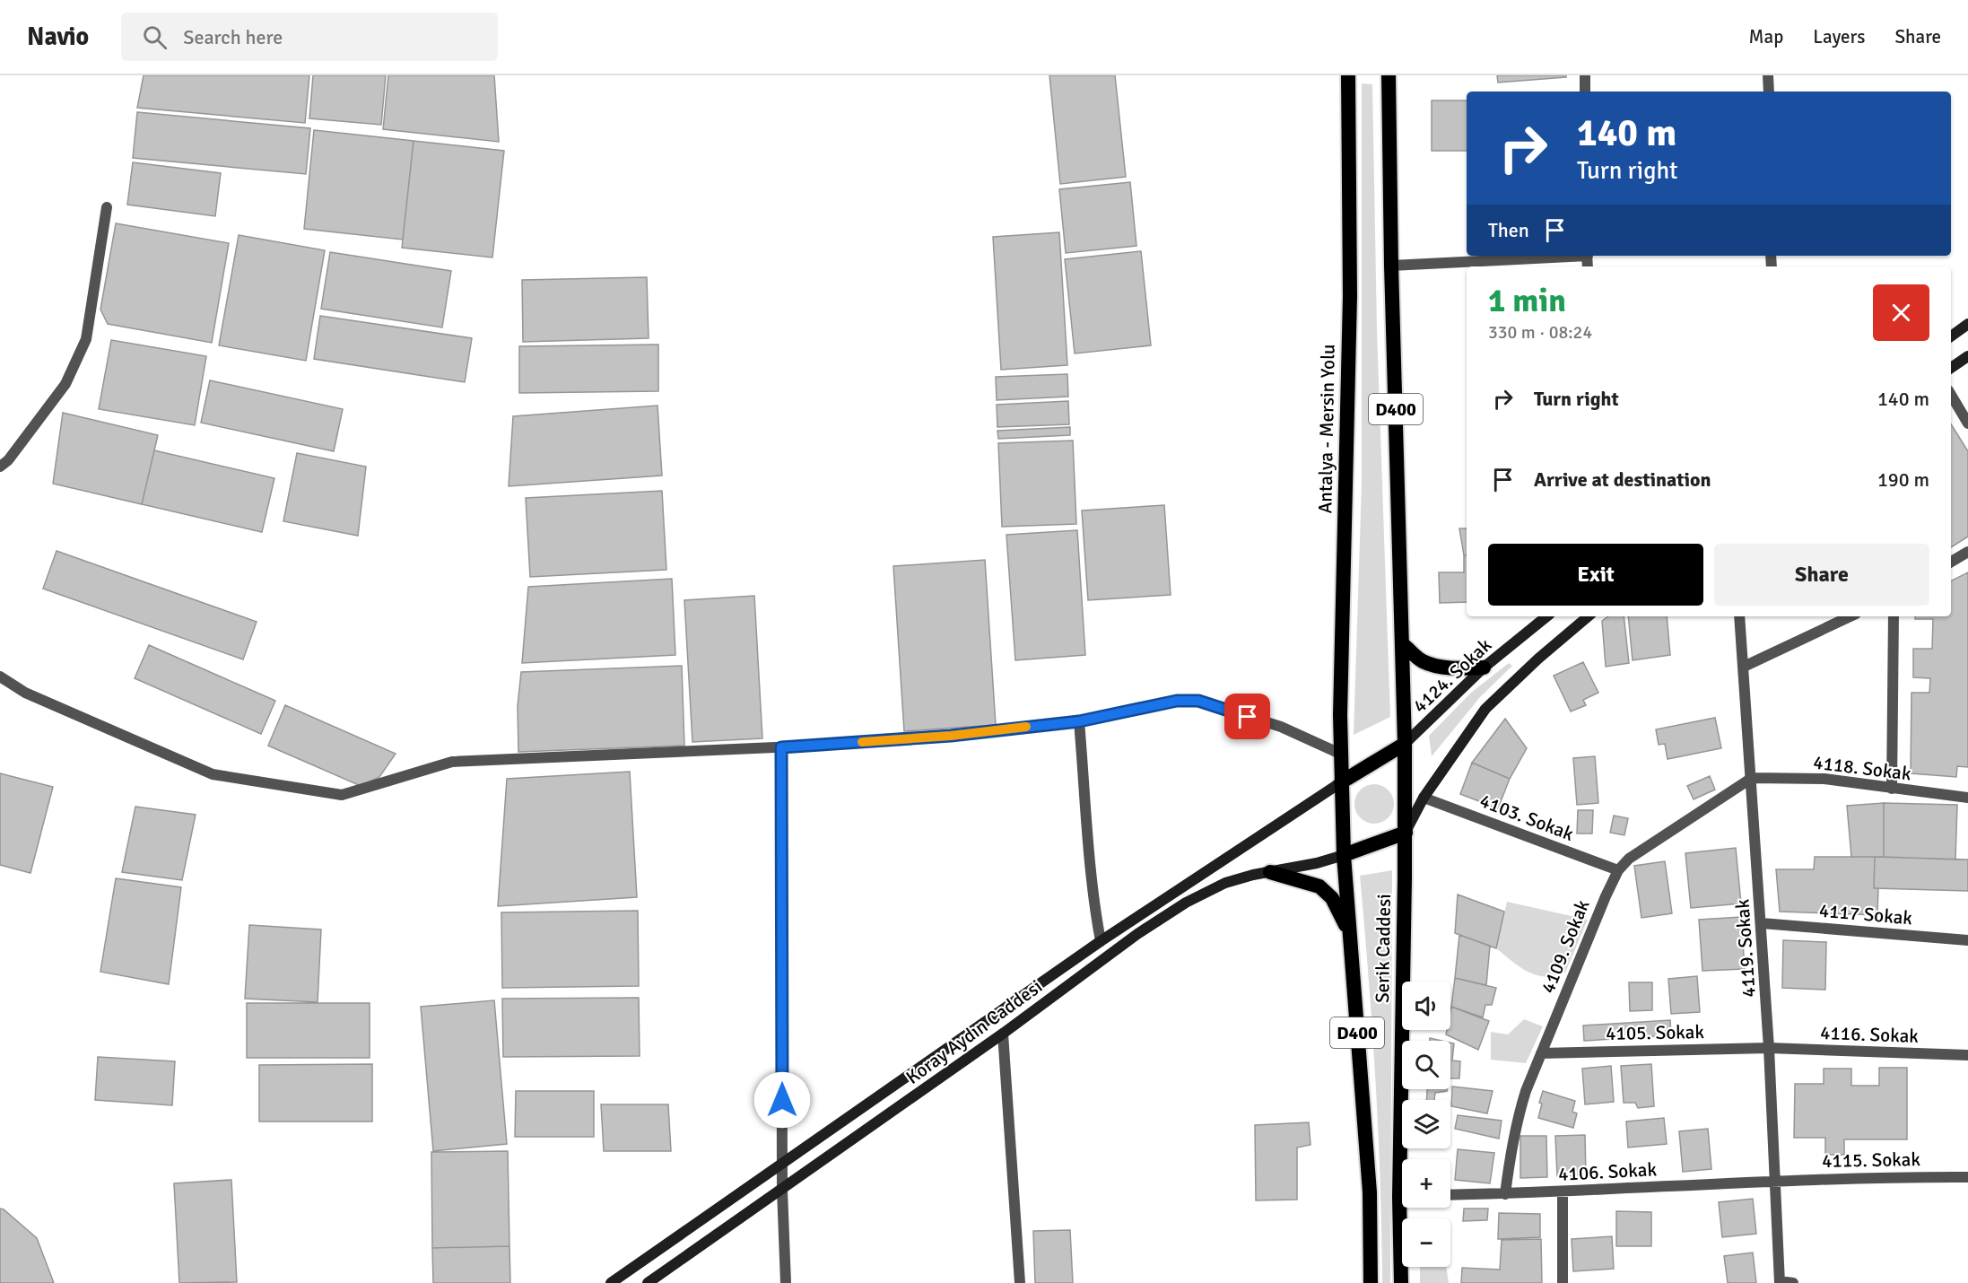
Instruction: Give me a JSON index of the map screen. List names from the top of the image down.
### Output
{
  "streets": {
    "highway": ["D400", "Antalya - Mersin Yolu", "Serik Caddesi"],
    "main road": ["4124. Sokak", "Koray Aydın Caddesi"],
    "street": [
      "4118. Sokak",
      "4103. Sokak",
      "4117 Sokak",
      "4109. Sokak",
      "4119. Sokak",
      "4105. Sokak",
      "4116. Sokak",
      "4115. Sokak",
      "4106. Sokak"
    ]
  },
  "crossings": [
    ["D400", "4124. Sokak"],
    ["D400", "Serik Caddesi"],
    ["Antalya - Mersin Yolu", "Serik Caddesi"],
    ["4124. Sokak", "Serik Caddesi"],
    ["4118. Sokak", "4109. Sokak"],
    ["4118. Sokak", "4119. Sokak"],
    ["4103. Sokak", "4109. Sokak"],
    ["4117 Sokak", "4119. Sokak"],
    ["4109. Sokak", "4119. Sokak"],
    ["4109. Sokak", "4105. Sokak"],
    ["4109. Sokak", "4106. Sokak"],
    ["Serik Caddesi", "Koray Aydın Caddesi"],
    ["4119. Sokak", "4105. Sokak"],
    ["4119. Sokak", "4116. Sokak"],
    ["4119. Sokak", "4115. Sokak"],
    ["4119. Sokak", "4106. Sokak"],
    ["4105. Sokak", "4116. Sokak"],
    ["4115. Sokak", "4106. Sokak"]
  ],
  "page": {
    "header": "Navio",
    "search": "Search here",
    "nav": ["Map", "Layers", "Share"],
    "turn": ["140 m", "Turn right"],
    "then": "Then",
    "heading": ["1 min", "330 m · 08:24"],
    "list": [
      {
        "name": "Turn right",
        "value": "140 m"
      },
      {
        "name": "Arrive at destination",
        "value": "190 m"
      }
    ],
    "buttons": ["Exit", "Share"],
    "map_buttons": ["+", "−"]
  }
}
